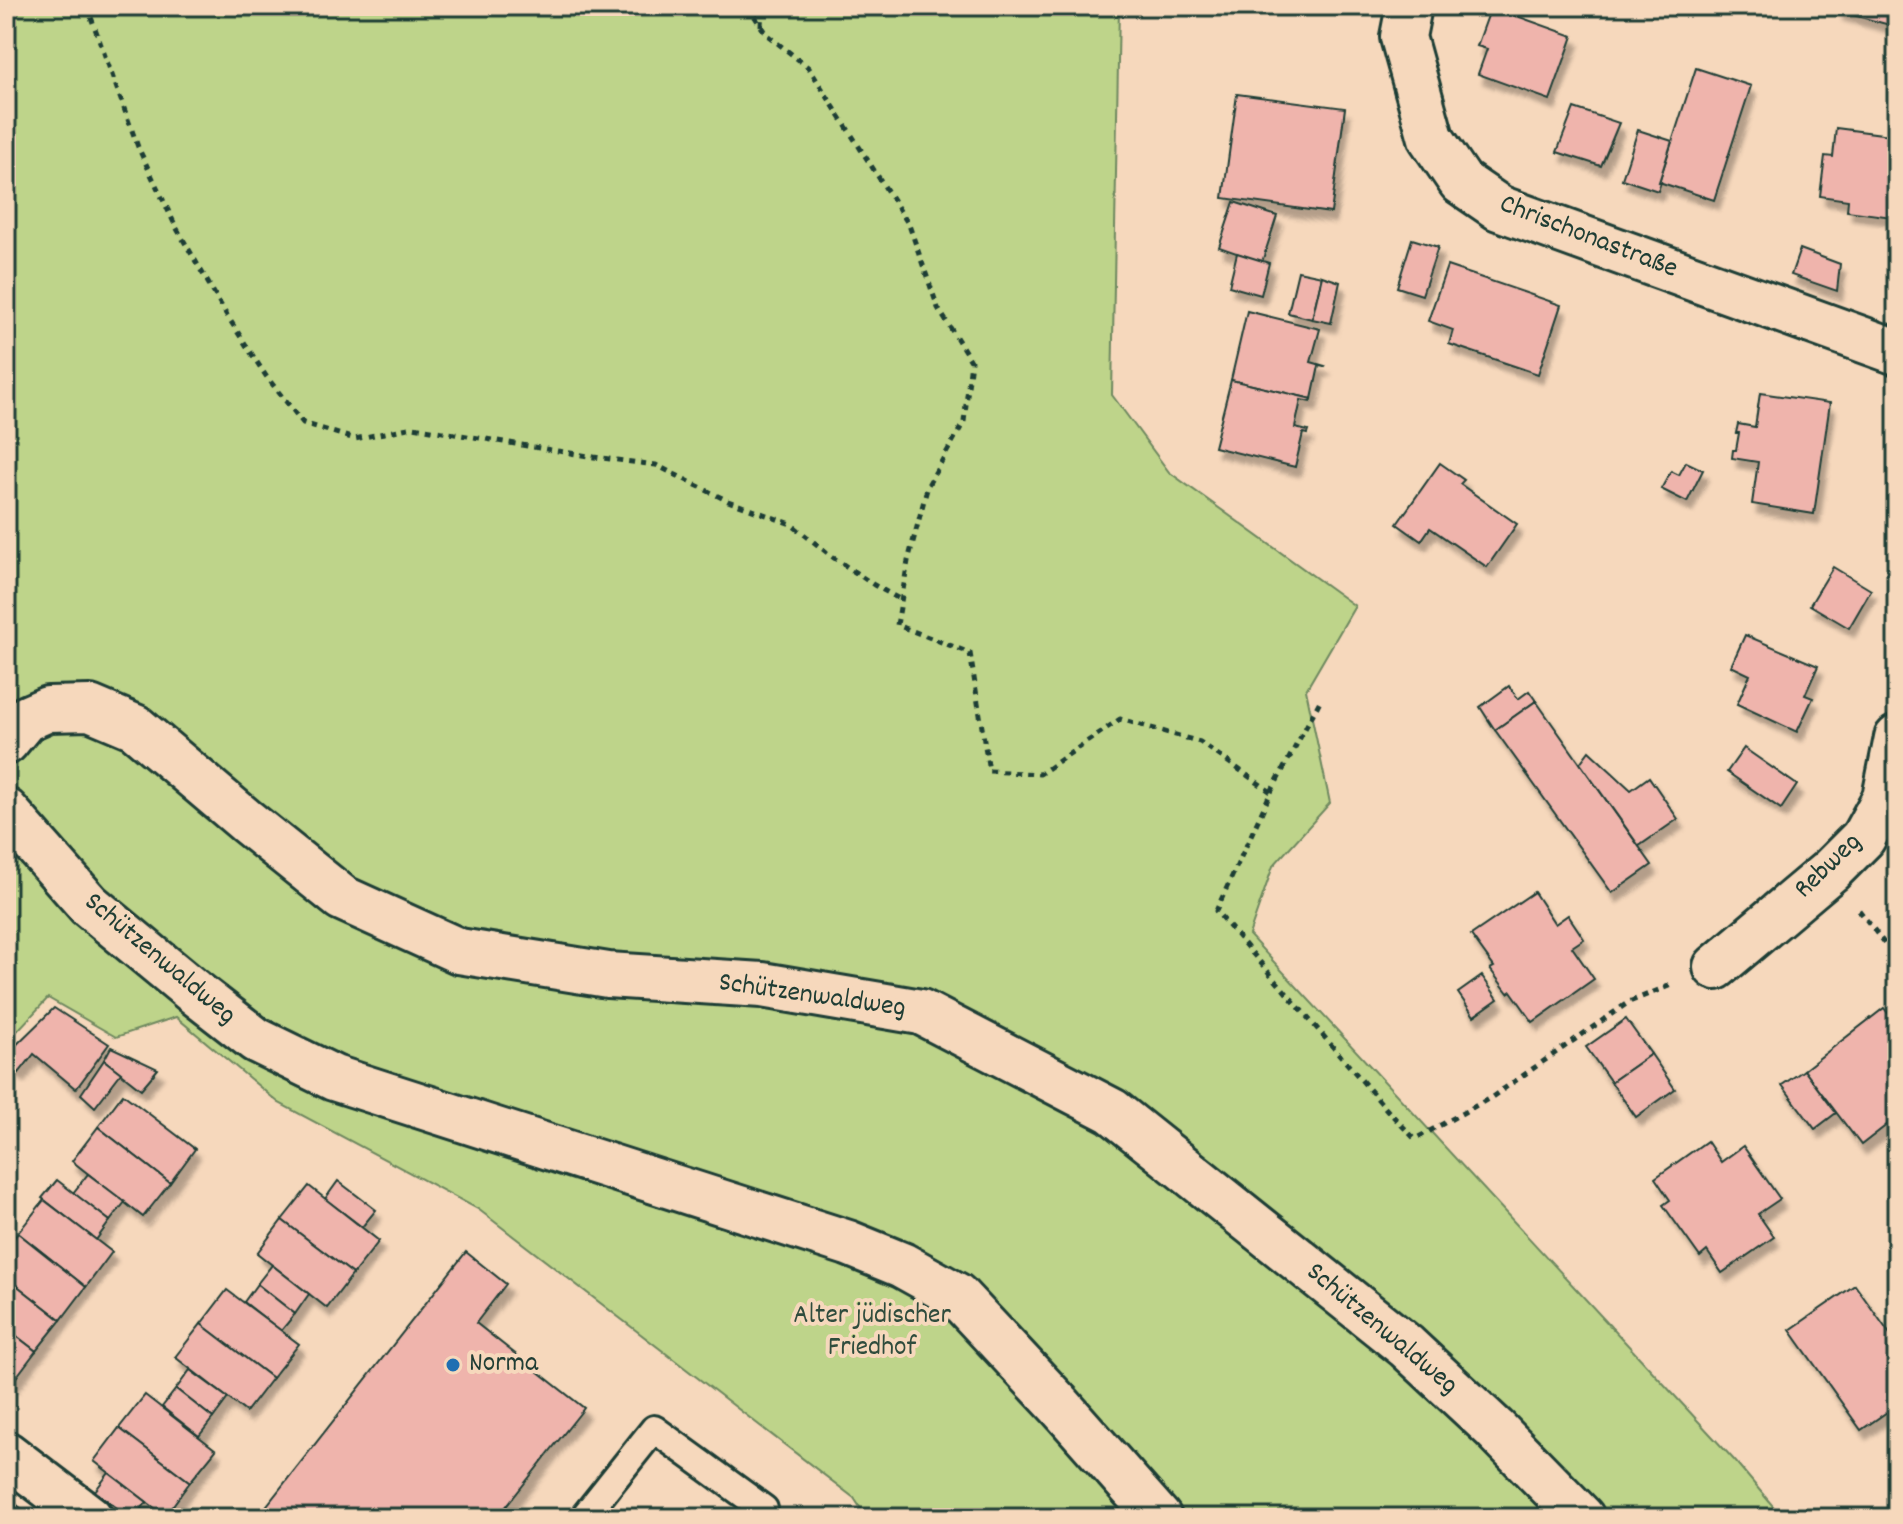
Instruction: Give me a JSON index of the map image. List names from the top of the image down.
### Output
{
  "streets": {
    "street": ["Chrischonastraße", "Rebweg", "Schützenwaldweg"]
  },
  "parks": ["Alter jüdischer Friedhof"],
  "places": ["Norma"]
}
